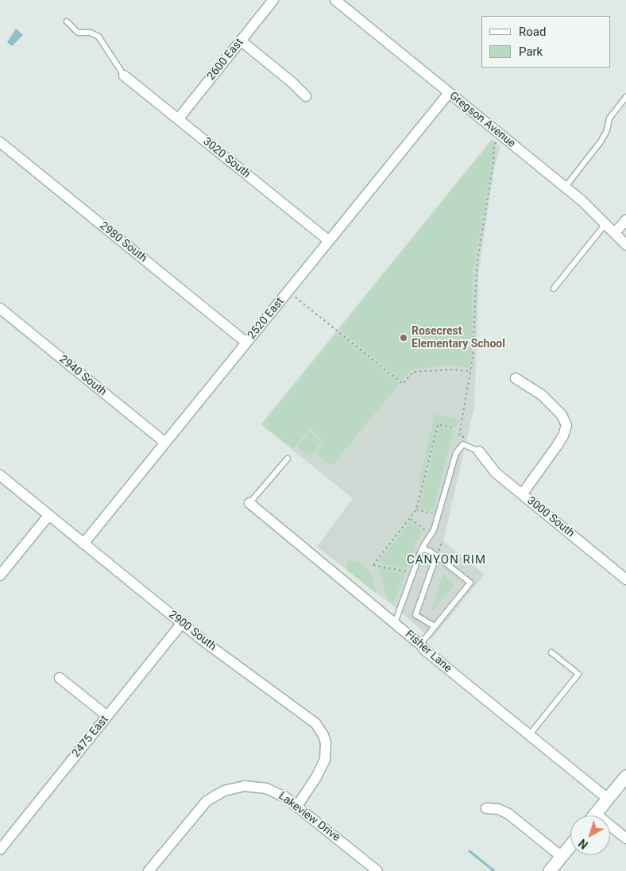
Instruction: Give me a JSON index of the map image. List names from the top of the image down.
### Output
{
  "streets": {
    "street": [
      "2600 East",
      "Gregson Avenue",
      "3020 South",
      "2980 South",
      "2520 East",
      "2940 South",
      "3000 South",
      "2900 South",
      "Fisher Lane",
      "2475 East",
      "Lakeview Drive"
    ]
  },
  "crossings": [
    ["2600 East", "3020 South"],
    ["Gregson Avenue", "2520 East"],
    ["3020 South", "2520 East"],
    ["2980 South", "2520 East"],
    ["2520 East", "2940 South"],
    ["2520 East", "2900 South"],
    ["2900 South", "2475 East"],
    ["2900 South", "Lakeview Drive"]
  ],
  "districts": ["CANYON RIM"],
  "places": ["Rosecrest Elementary School"],
  "legend": ["Road", "Park"],
  "north": "bottom left"
}
